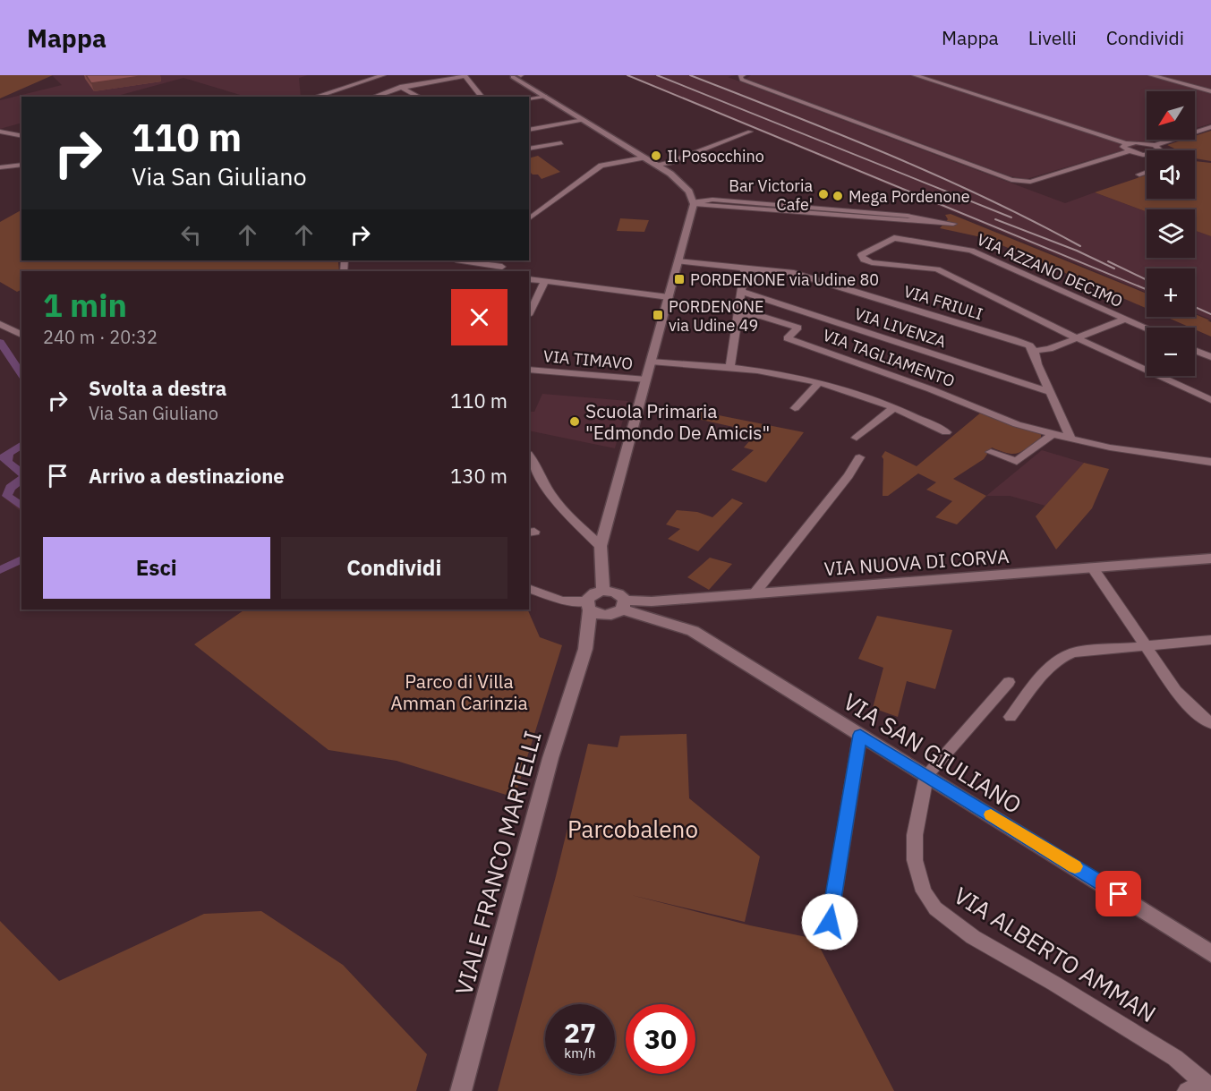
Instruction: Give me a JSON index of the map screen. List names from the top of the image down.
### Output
{
  "streets": {
    "main road": ["VIA NUOVA DI CORVA", "VIA SAN GIULIANO", "VIALE FRANCO MARTELLI"],
    "street": [
      "VIA AZZANO DECIMO",
      "VIA FRIULI",
      "VIA LIVENZA",
      "VIA TAGLIAMENTO",
      "VIA TIMAVO",
      "VIA ALBERTO AMMAN"
    ]
  },
  "crossings": [
    ["VIA NUOVA DI CORVA", "VIA SAN GIULIANO"],
    ["VIA NUOVA DI CORVA", "VIALE FRANCO MARTELLI"],
    ["VIA SAN GIULIANO", "VIALE FRANCO MARTELLI"],
    ["VIA SAN GIULIANO", "VIA ALBERTO AMMAN"]
  ],
  "parks": ["Parco di Villa Amman Carinzia", "Parcobaleno"],
  "places": {
    "other": [
      "Il Posocchino",
      "Bar Victoria Cafe'",
      "Mega Pordenone",
      "Scuola Primaria \"Edmondo De Amicis\""
    ],
    "transit": ["PORDENONE via Udine 80", "PORDENONE via Udine 49"]
  },
  "north": "bottom left",
  "page": {
    "header": "Mappa",
    "nav": ["Mappa", "Livelli", "Condividi"],
    "map_buttons": ["+", "−"],
    "turn": ["110 m", "Via San Giuliano"],
    "heading": ["1 min", "240 m · 20:32"],
    "list": [
      {
        "name": "Svolta a destra",
        "note": "Via San Giuliano",
        "value": "110 m"
      },
      {
        "name": "Arrivo a destinazione",
        "value": "130 m"
      }
    ],
    "buttons": ["Esci", "Condividi"],
    "speed": "27 km/h",
    "limit": "30"
  }
}
